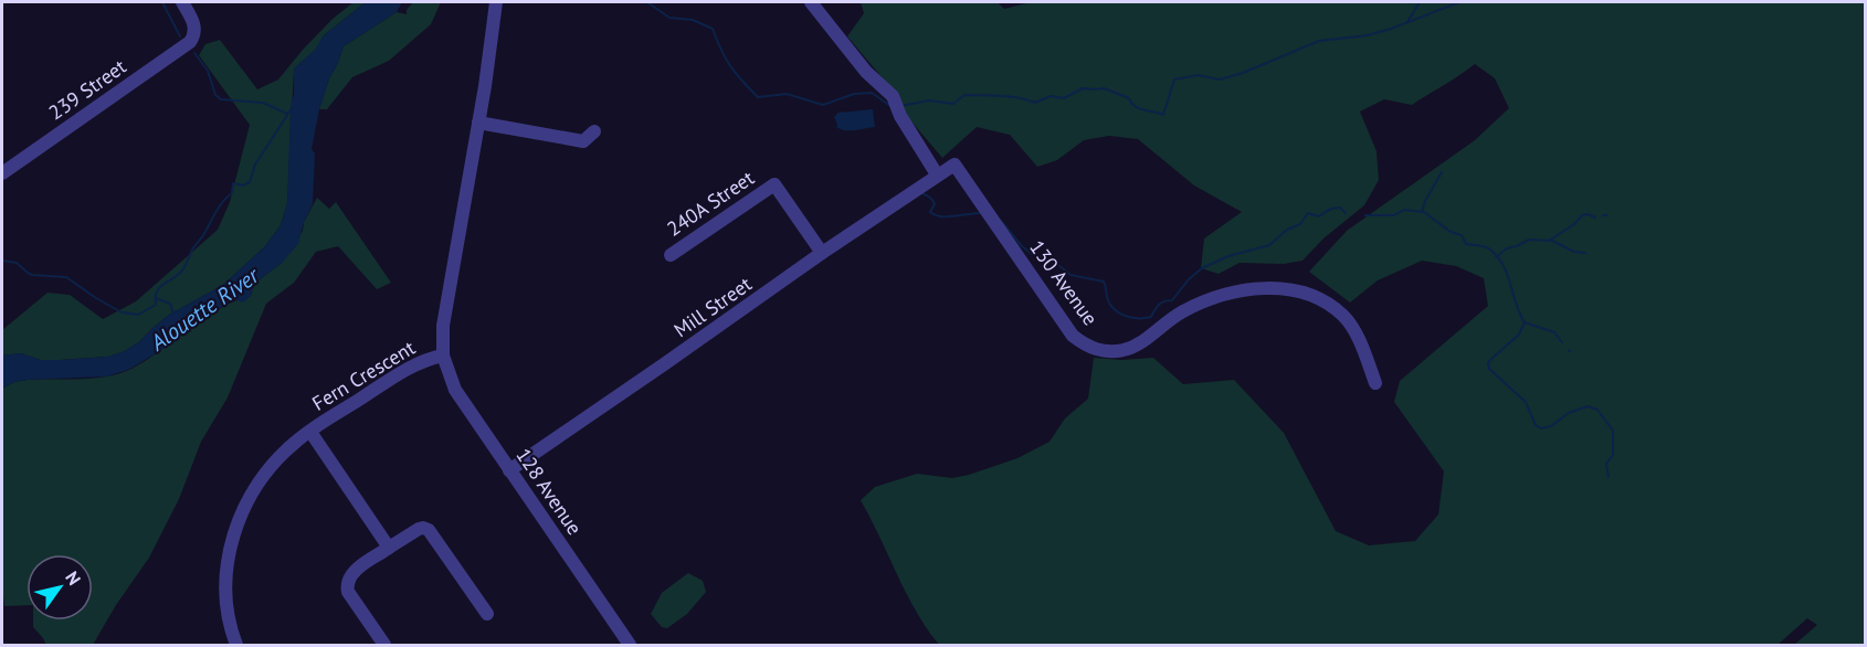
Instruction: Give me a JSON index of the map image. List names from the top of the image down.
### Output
{
  "streets": {
    "street": [
      "239 Street",
      "240A Street",
      "130 Avenue",
      "Mill Street",
      "Fern Crescent",
      "128 Avenue"
    ]
  },
  "crossings": [
    ["240A Street", "Mill Street"],
    ["130 Avenue", "Mill Street"],
    ["Mill Street", "128 Avenue"],
    ["Fern Crescent", "128 Avenue"]
  ],
  "water": ["Alouette River"],
  "north": "top right"
}
